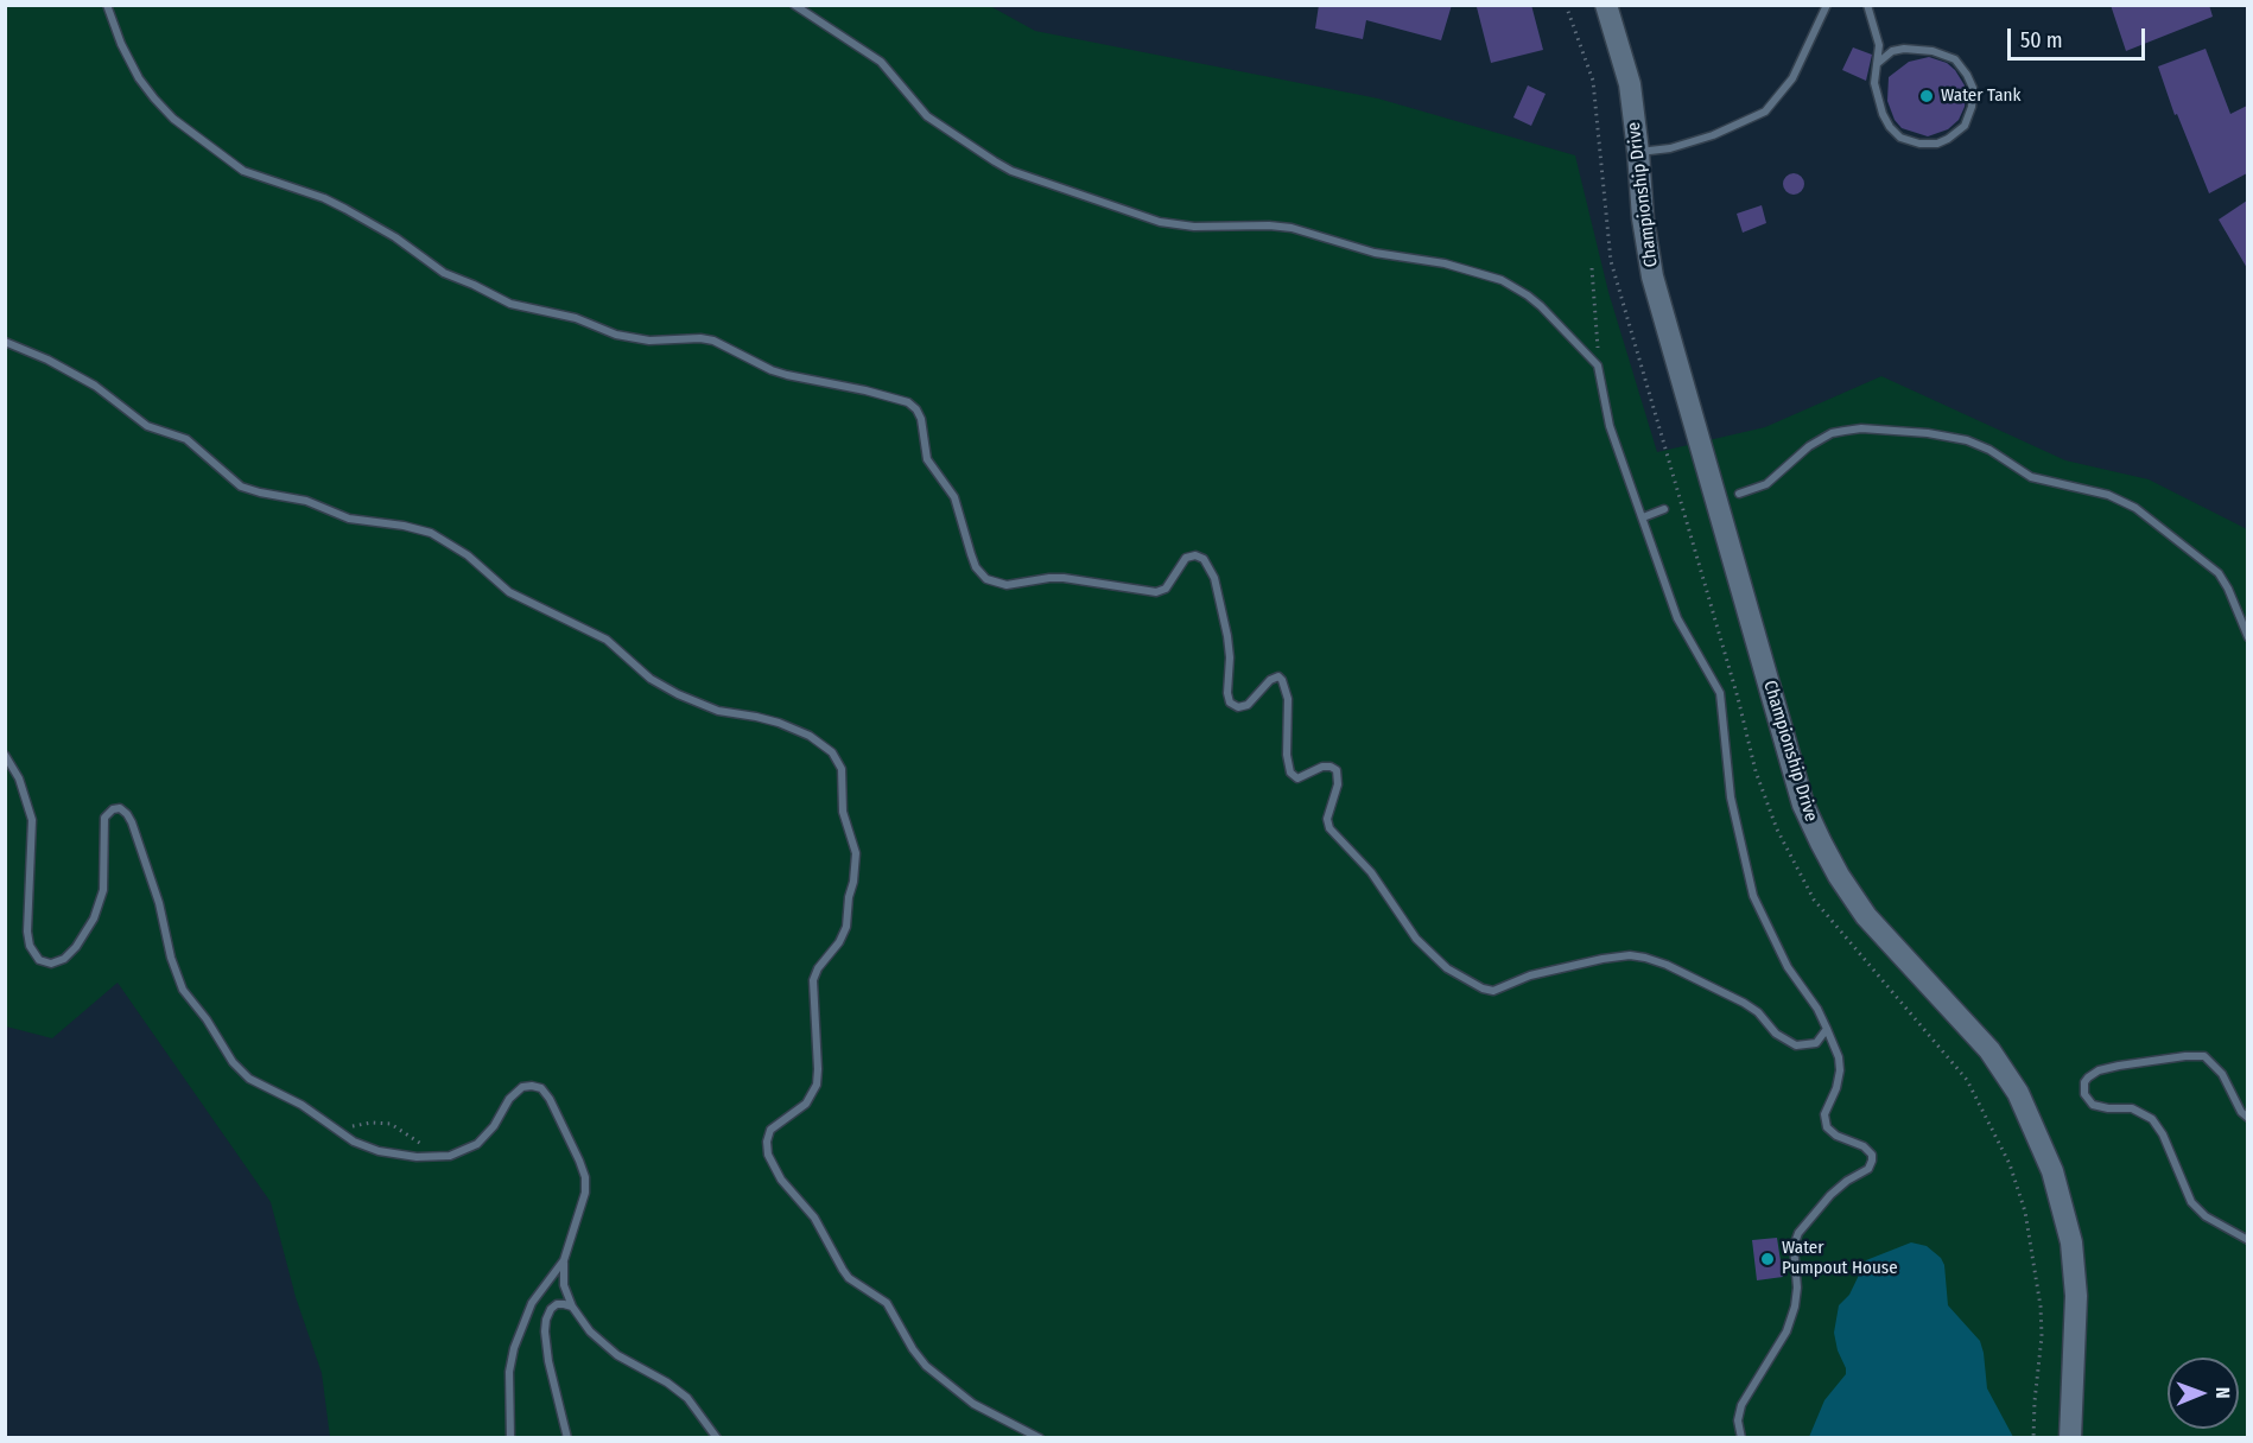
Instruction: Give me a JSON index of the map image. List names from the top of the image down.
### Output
{
  "streets": {
    "street": ["Championship Drive"]
  },
  "places": ["Water Tank", "Water Pumpout House"],
  "scale_bar": "50 m",
  "north": "right"
}
